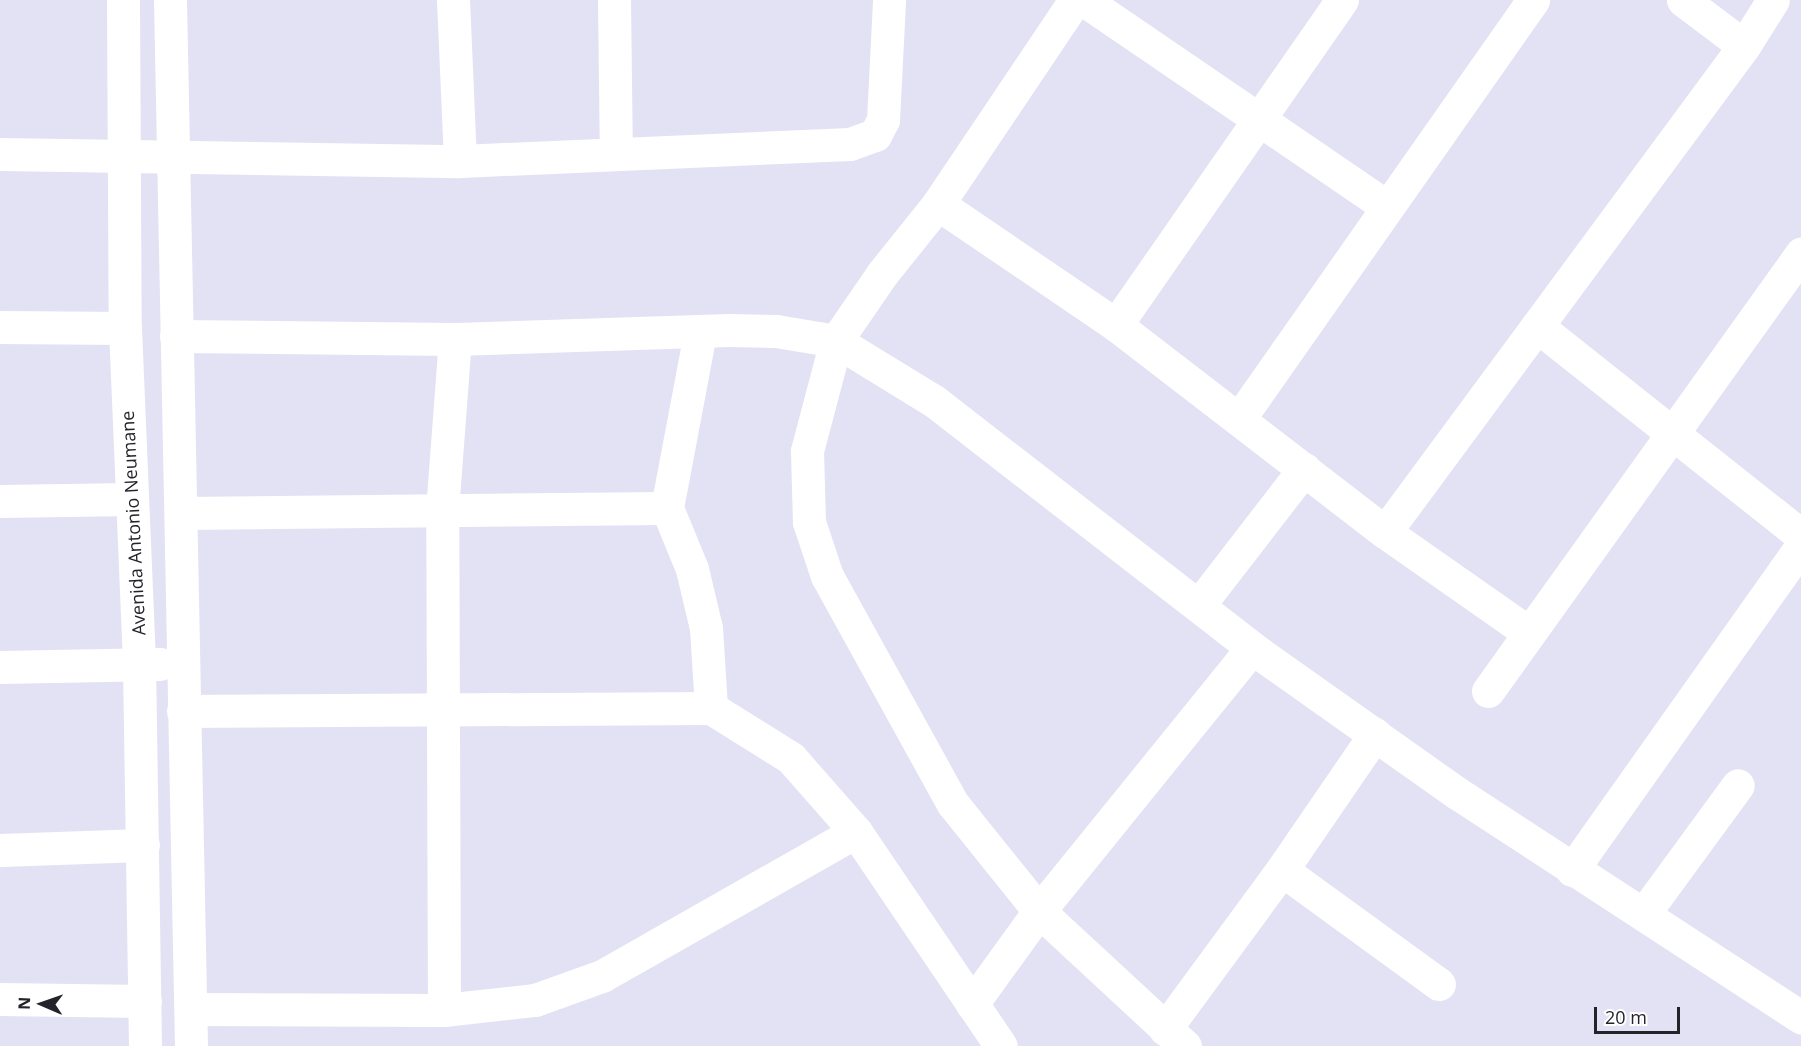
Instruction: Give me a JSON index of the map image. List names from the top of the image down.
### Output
{
  "streets": {
    "street": ["Avenida Antonio Neumane"]
  },
  "scale_bar": "20 m",
  "north": "left"
}
